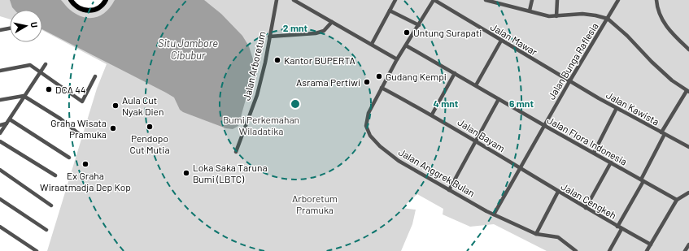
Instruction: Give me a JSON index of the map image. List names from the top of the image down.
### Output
{
  "streets": {
    "street": [
      "Jalan Mawar",
      "Jalan Bunga Raflesia",
      "Jalan Arboretum",
      "Jalan Kawista",
      "Jalan Bayam",
      "Jalan Flora Indonesia",
      "Jalan Anggrek Bulan",
      "Jalan Cengkeh"
    ]
  },
  "crossings": [
    ["Jalan Mawar", "Jalan Bunga Raflesia"],
    ["Jalan Mawar", "Jalan Kawista"],
    ["Jalan Mawar", "Jalan Anggrek Bulan"],
    ["Jalan Bunga Raflesia", "Jalan Kawista"],
    ["Jalan Bunga Raflesia", "Jalan Bayam"],
    ["Jalan Bunga Raflesia", "Jalan Flora Indonesia"],
    ["Jalan Bunga Raflesia", "Jalan Anggrek Bulan"],
    ["Jalan Bunga Raflesia", "Jalan Cengkeh"],
    ["Jalan Bayam", "Jalan Anggrek Bulan"],
    ["Jalan Bayam", "Jalan Cengkeh"],
    ["Jalan Flora Indonesia", "Jalan Anggrek Bulan"]
  ],
  "water": ["Situ Jambore Cibubur"],
  "parks": ["Bumi Perkemahan Wiladatika", "Arboretum Pramuka"],
  "places": [
    "Untung Surapati",
    "Kantor BUPERTA",
    "Gudang Kempi",
    "Asrama Pertiwi",
    "DCA 44",
    "Aula Cut Nyak Dien",
    "Pendopo Cut Mutia",
    "Graha Wisata Pramuka",
    "Ex Graha Wiraatmadja Dep Kop",
    "Loka Saka Taruna Bumi (LBTC)"
  ],
  "north": "right",
  "rings": ["2 mnt", "4 mnt", "6 mnt"]
}
